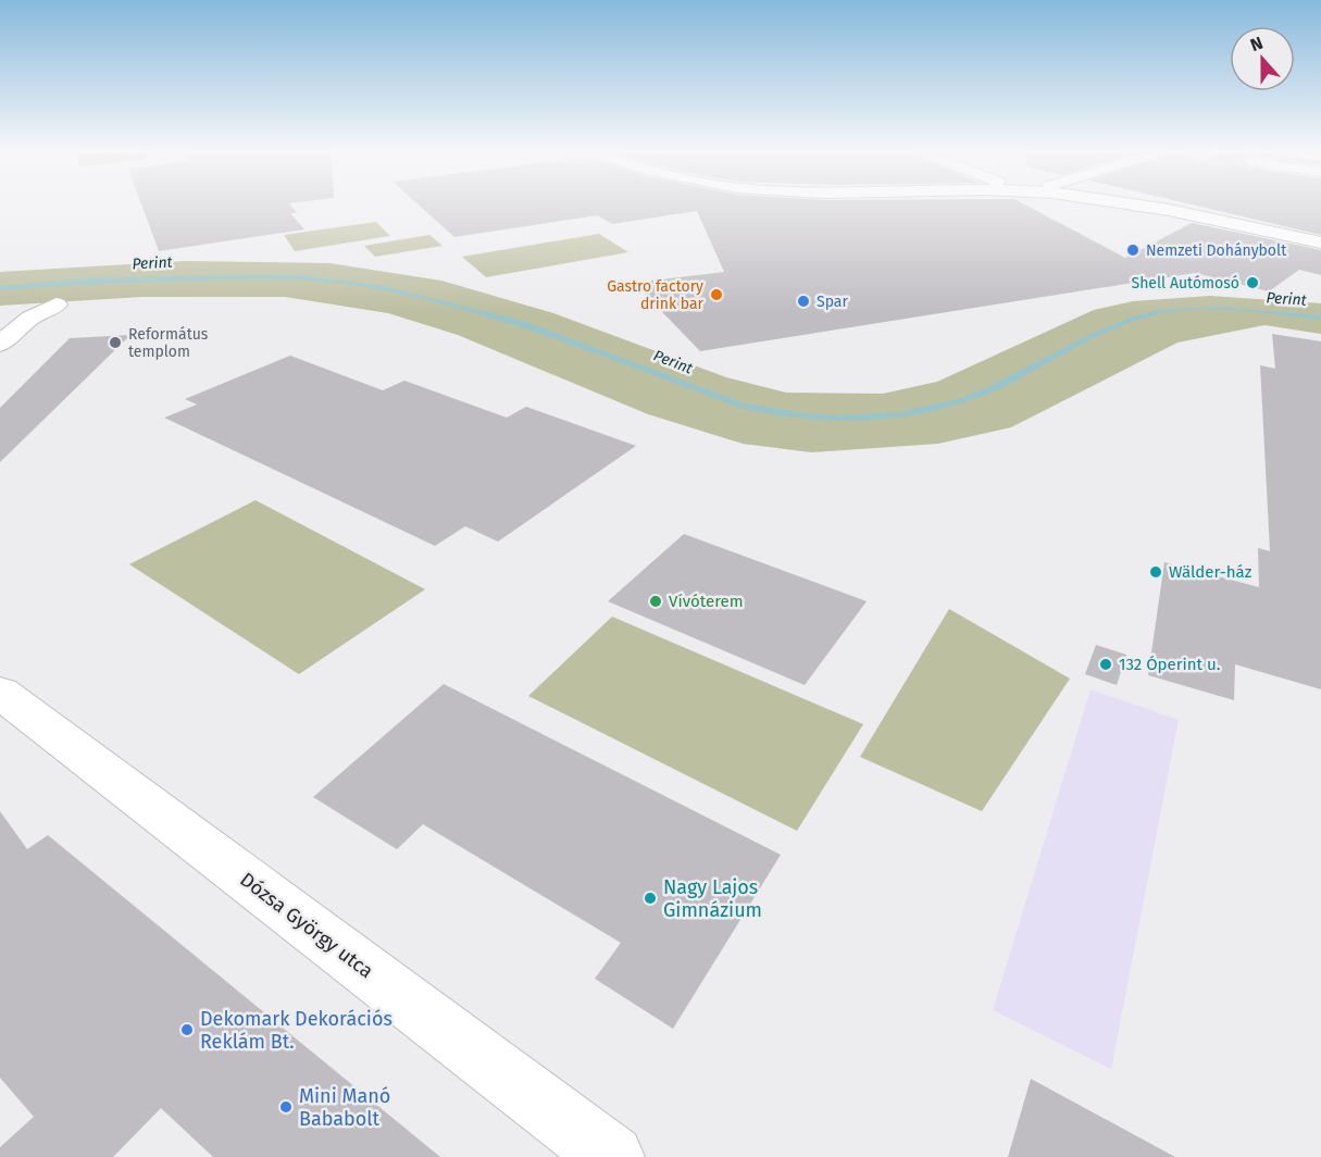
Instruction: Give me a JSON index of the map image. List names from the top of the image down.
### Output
{
  "streets": {
    "street": ["Dózsa György utca"]
  },
  "water": ["Perint"],
  "places": [
    "Nemzeti Dohánybolt",
    "Shell Autómosó",
    "Gastro factory drink bar",
    "Spar",
    "Református templom",
    "Wälder-ház",
    "Vívóterem",
    "132 Óperint u.",
    "Nagy Lajos Gimnázium",
    "Dekomark Dekorációs Reklám Bt.",
    "Mini Manó Bababolt"
  ],
  "north": "top"
}
